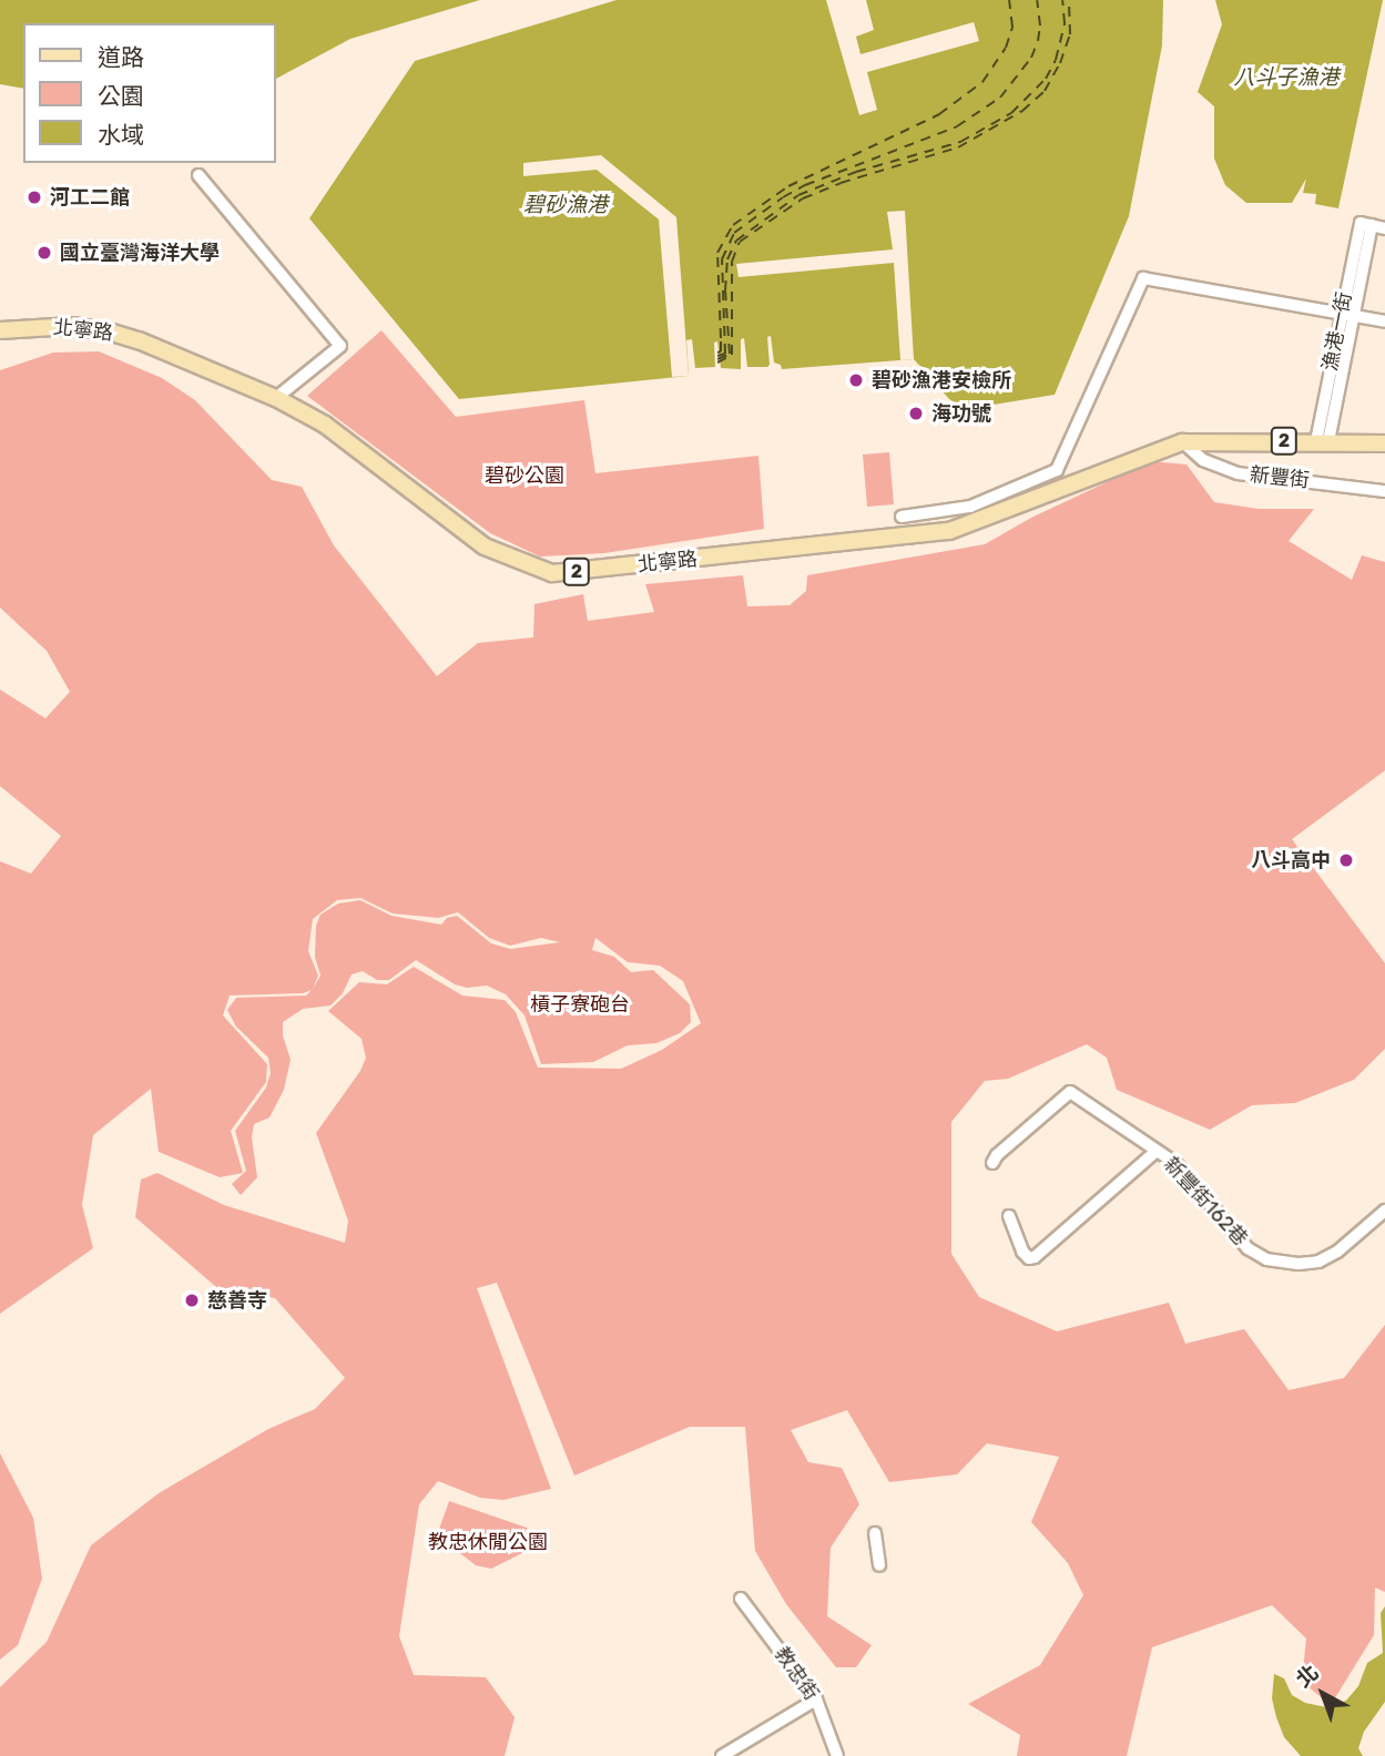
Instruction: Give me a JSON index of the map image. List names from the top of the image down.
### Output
{
  "streets": {
    "main road": ["北寧路", "2"],
    "street": [
      "漁港一街",
      "新豐街",
      "新豐街162巷",
      "教忠街"
    ]
  },
  "crossings": [
    ["北寧路", "漁港一街"],
    ["北寧路", "新豐街"]
  ],
  "water": ["八斗子漁港", "碧砂漁港"],
  "parks": ["碧砂公園", "槓子寮砲台", "教忠休閒公園"],
  "places": [
    "河工二館",
    "國立臺灣海洋大學",
    "碧砂漁港安檢所",
    "海功號",
    "八斗高中",
    "慈善寺"
  ],
  "legend": ["道路", "公園", "水域"],
  "north": "top left"
}
